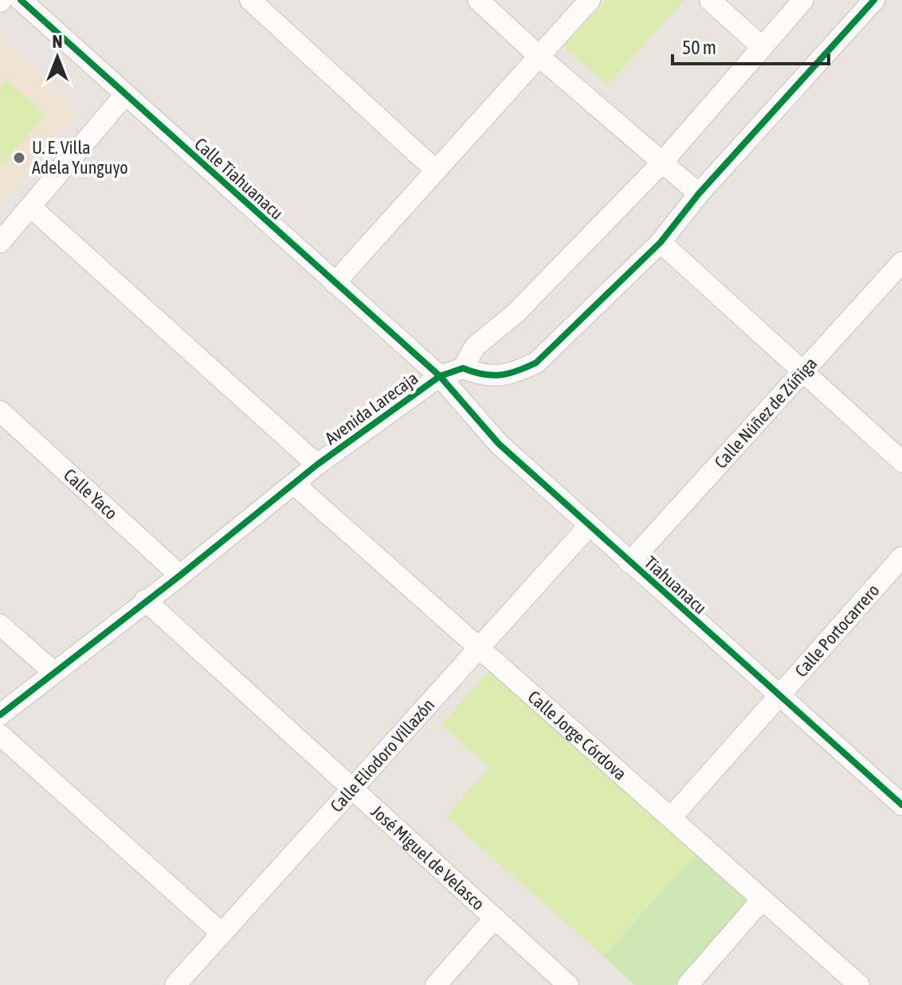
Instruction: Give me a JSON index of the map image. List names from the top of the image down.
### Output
{
  "streets": {
    "street": [
      "Calle Tiahuanacu",
      "Avenida Larecaja",
      "Calle Núñez de Zúñiga",
      "Calle Yaco",
      "Tiahuanacu",
      "Calle Portocarrero",
      "Calle Jorge Córdova",
      "Calle Eliodoro Villazón",
      "José Miguel de Velasco"
    ]
  },
  "crossings": [
    ["Calle Tiahuanacu", "Avenida Larecaja"],
    ["Calle Tiahuanacu", "Tiahuanacu"],
    ["Avenida Larecaja", "Calle Yaco"],
    ["Avenida Larecaja", "Tiahuanacu"],
    ["Avenida Larecaja", "Calle Jorge Córdova"],
    ["Avenida Larecaja", "José Miguel de Velasco"],
    ["Calle Núñez de Zúñiga", "Tiahuanacu"],
    ["Tiahuanacu", "Calle Portocarrero"],
    ["Tiahuanacu", "Calle Eliodoro Villazón"],
    ["Calle Portocarrero", "Calle Jorge Córdova"],
    ["Calle Jorge Córdova", "Calle Eliodoro Villazón"],
    ["Calle Eliodoro Villazón", "José Miguel de Velasco"]
  ],
  "places": ["U. E. Villa Adela Yunguyo"],
  "scale_bar": "50 m",
  "north": "top"
}
